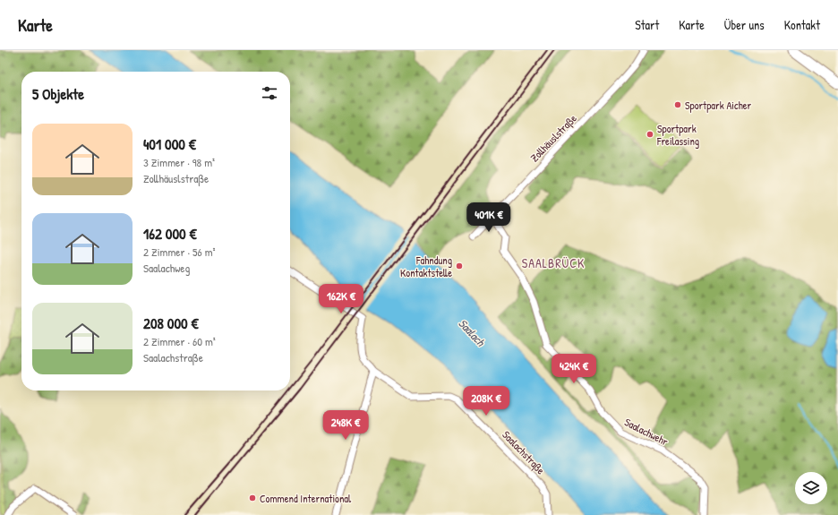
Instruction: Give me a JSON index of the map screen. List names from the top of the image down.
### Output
{
  "streets": {
    "street": ["Zollhäuslstraße", "Saalachwehr", "Saalachstraße"]
  },
  "crossings": [
    ["Zollhäuslstraße", "Saalachwehr"]
  ],
  "districts": ["SAALBRÜCK"],
  "water": ["Saalach"],
  "places": [
    "Sportpark Aicher",
    "Sportpark Freilassing",
    "Fahndung Kontaktstelle",
    "Commend International"
  ],
  "page": {
    "header": "Karte",
    "nav": [
      "Start",
      "Karte",
      "Über uns",
      "Kontakt"
    ],
    "heading": "5 Objekte",
    "list": [
      {
        "name": "401 000 €",
        "note": "3 Zimmer · 98 m² · Zollhäuslstraße"
      },
      {
        "name": "162 000 €",
        "note": "2 Zimmer · 56 m² · Saalachweg"
      },
      {
        "name": "208 000 €",
        "note": "2 Zimmer · 60 m² · Saalachstraße"
      }
    ],
    "price": [
      "401K €",
      "162K €",
      "424K €",
      "208K €",
      "248K €"
    ]
  }
}
